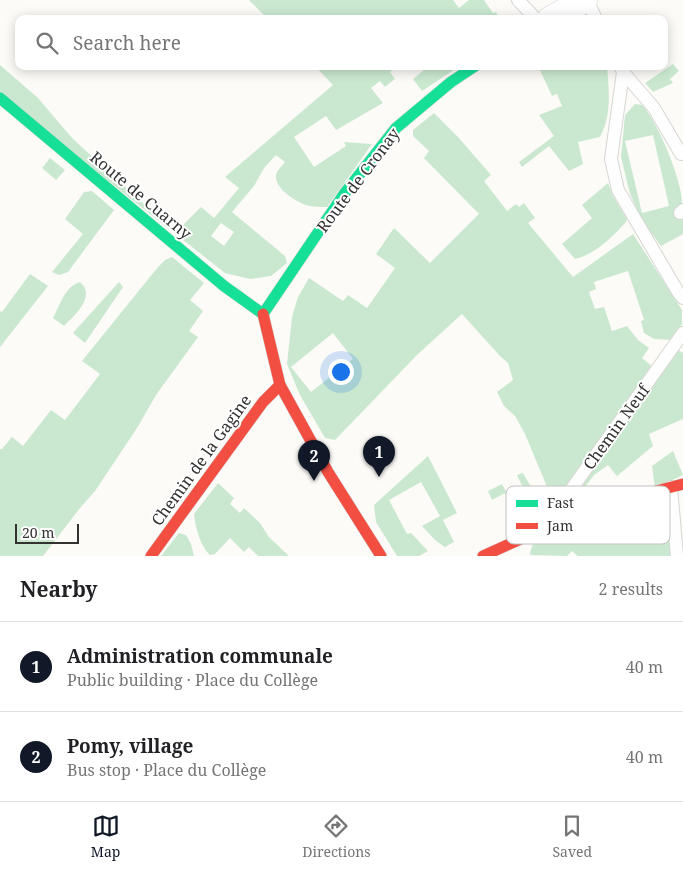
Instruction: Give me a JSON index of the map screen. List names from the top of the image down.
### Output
{
  "streets": {
    "street": ["Route de Cronay", "Route de Cuarny", "Chemin de la Gagine"],
    "lane": ["Chemin Neuf"]
  },
  "crossings": [
    ["Route de Cronay", "Route de Cuarny"]
  ],
  "legend": ["Fast", "Jam"],
  "scale_bar": "20 m",
  "page": {
    "search": "Search here",
    "pins": ["1", "2"],
    "scale": "20 m",
    "heading": ["Nearby", "2 results"],
    "list": [
      {
        "mark": "1",
        "name": "Administration communale",
        "note": "Public building · Place du Collège",
        "value": "40 m"
      },
      {
        "mark": "2",
        "name": "Pomy, village",
        "note": "Bus stop · Place du Collège",
        "value": "40 m"
      }
    ],
    "nav": ["Map", "Directions", "Saved"]
  }
}
